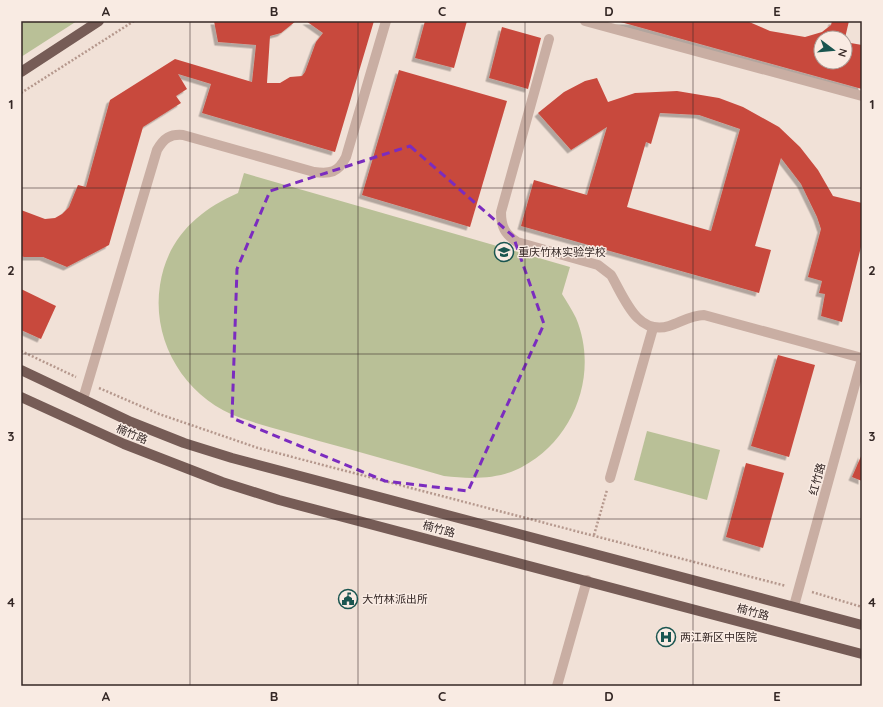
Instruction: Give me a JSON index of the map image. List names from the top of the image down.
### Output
{
  "streets": {
    "main road": ["楠竹路"],
    "street": ["红竹路"]
  },
  "crossings": [
    ["楠竹路", "红竹路"]
  ],
  "places": {
    "school or university": ["重庆竹林实验学校"],
    "public building": ["大竹林派出所"],
    "hospital": ["两江新区中医院"]
  },
  "north": "right",
  "grid": {
    "columns": [
      "A",
      "B",
      "C",
      "D",
      "E"
    ],
    "rows": [
      "1",
      "2",
      "3",
      "4"
    ]
  }
}
